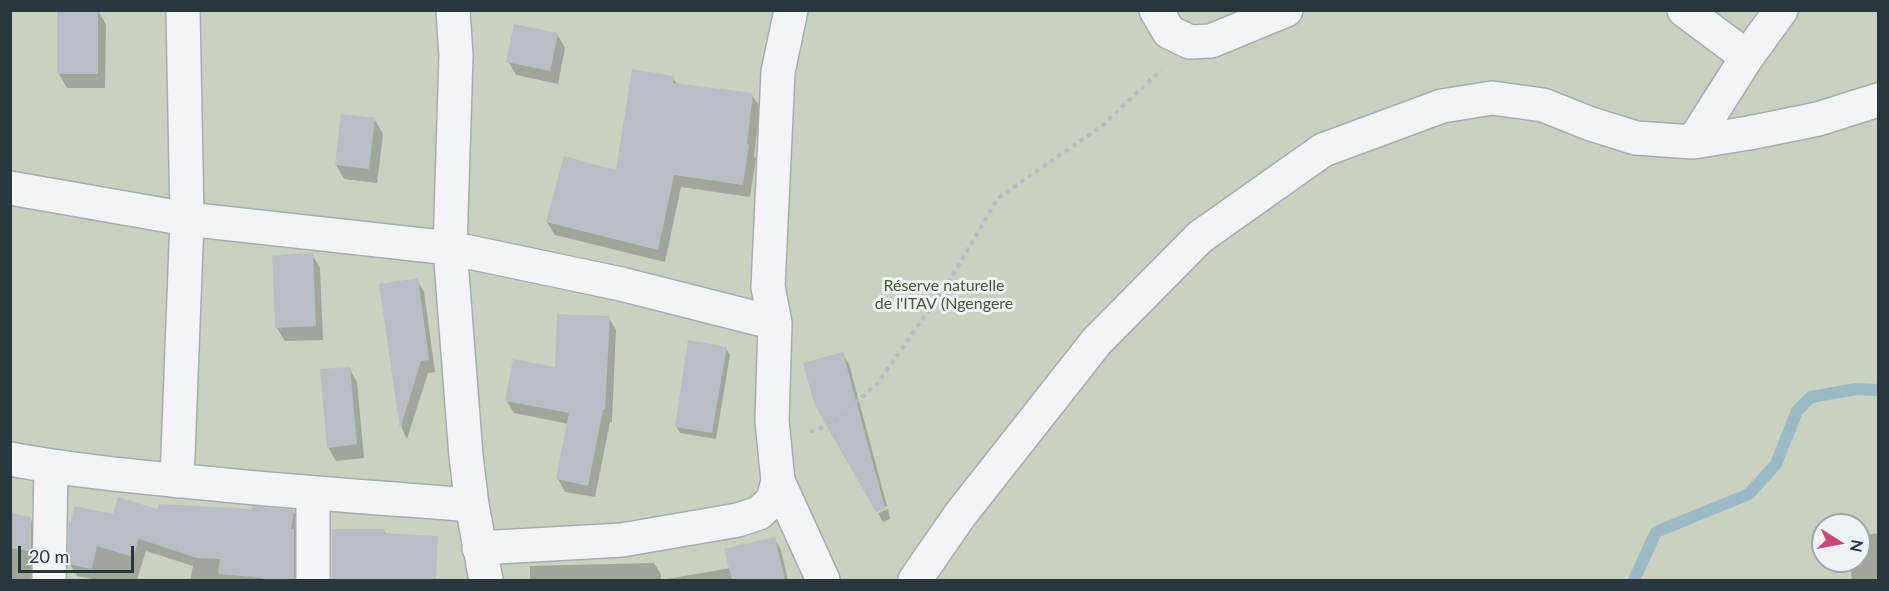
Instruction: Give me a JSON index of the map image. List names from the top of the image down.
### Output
{
  "parks": ["Réserve naturelle de l'ITAV (Ngengere"],
  "scale_bar": "20 m",
  "north": "right"
}
